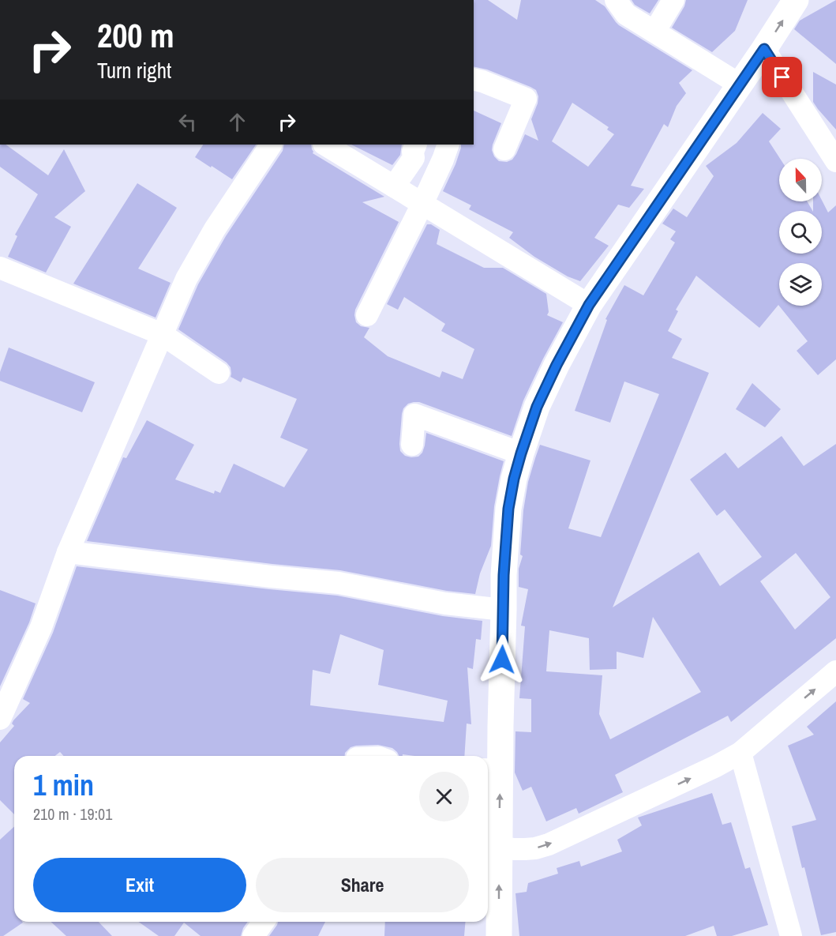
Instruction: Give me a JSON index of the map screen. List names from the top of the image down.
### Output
{
  "north": "top",
  "page": {
    "turn": ["200 m", "Turn right"],
    "heading": ["1 min", "210 m · 19:01"],
    "buttons": ["Exit", "Share"]
  }
}
